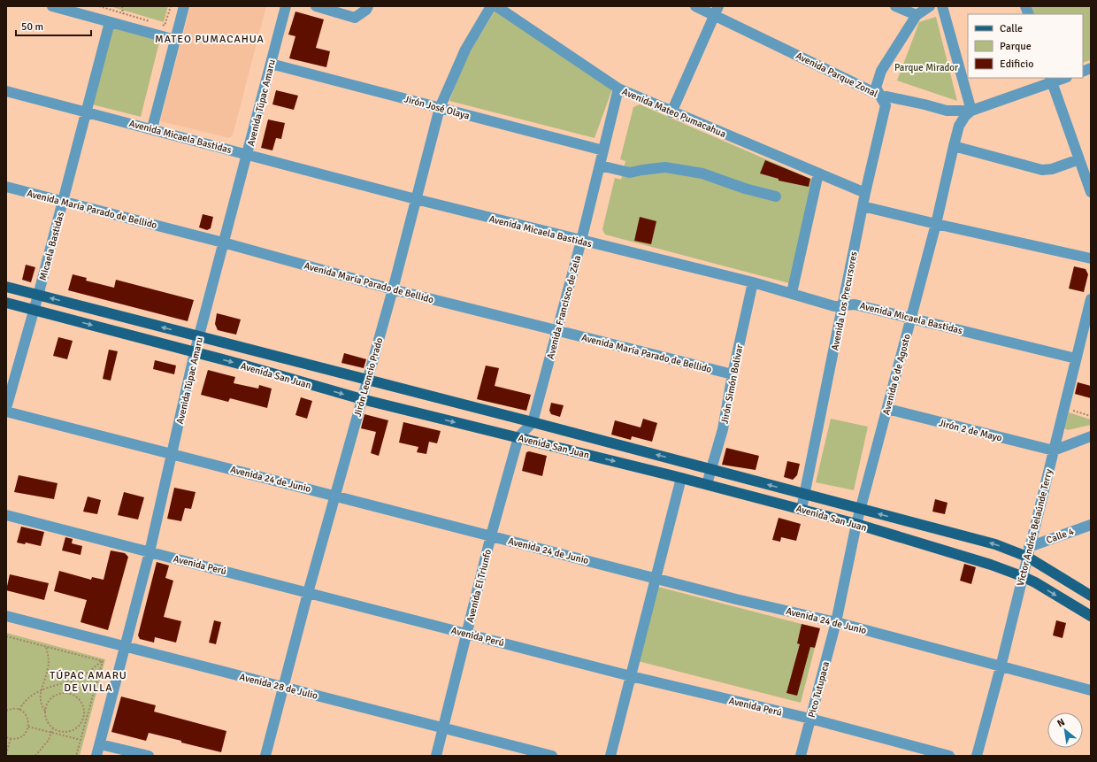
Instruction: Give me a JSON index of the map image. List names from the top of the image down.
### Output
{
  "streets": {
    "main road": ["Avenida San Juan"],
    "street": [
      "Avenida Parque Zonal",
      "Avenida Túpac Amaru",
      "Jirón José Olaya",
      "Avenida Mateo Pumacahua",
      "Avenida Micaela Bastidas",
      "Avenida María Parado de Bellido",
      "Micaela Bastidas",
      "Avenida Los Precursores",
      "Avenida Francisco de Zela",
      "Avenida 6 de Agosto",
      "Jirón Leoncio Prado",
      "Jirón Simón Bolívar",
      "Jirón 2 de Mayo",
      "Avenida 24 de Junio",
      "Víctor Andrés Belaúnde Terry",
      "Calle 4",
      "Avenida Perú",
      "Avenida El Triunfo",
      "Avenida 28 de Julio",
      "Pico Tutupaca"
    ]
  },
  "crossings": [
    ["Avenida Parque Zonal", "Avenida Los Precursores"],
    ["Avenida Parque Zonal", "Avenida 6 de Agosto"],
    ["Avenida Túpac Amaru", "Jirón José Olaya"],
    ["Avenida Túpac Amaru", "Avenida Micaela Bastidas"],
    ["Avenida Túpac Amaru", "Avenida María Parado de Bellido"],
    ["Avenida Túpac Amaru", "Avenida San Juan"],
    ["Avenida Túpac Amaru", "Avenida 24 de Junio"],
    ["Avenida Túpac Amaru", "Avenida Perú"],
    ["Avenida Túpac Amaru", "Avenida 28 de Julio"],
    ["Jirón José Olaya", "Avenida Francisco de Zela"],
    ["Jirón José Olaya", "Jirón Leoncio Prado"],
    ["Avenida Mateo Pumacahua", "Avenida Los Precursores"],
    ["Avenida Mateo Pumacahua", "Avenida Francisco de Zela"],
    ["Avenida Micaela Bastidas", "Micaela Bastidas"],
    ["Avenida Micaela Bastidas", "Avenida Los Precursores"],
    ["Avenida Micaela Bastidas", "Avenida Francisco de Zela"],
    ["Avenida Micaela Bastidas", "Avenida 6 de Agosto"],
    ["Avenida Micaela Bastidas", "Jirón Leoncio Prado"],
    ["Avenida Micaela Bastidas", "Jirón Simón Bolívar"],
    ["Avenida Micaela Bastidas", "Víctor Andrés Belaúnde Terry"],
    ["Avenida María Parado de Bellido", "Micaela Bastidas"],
    ["Avenida María Parado de Bellido", "Avenida Francisco de Zela"],
    ["Avenida María Parado de Bellido", "Jirón Leoncio Prado"],
    ["Avenida María Parado de Bellido", "Jirón Simón Bolívar"],
    ["Micaela Bastidas", "Avenida San Juan"],
    ["Avenida Los Precursores", "Avenida San Juan"],
    ["Avenida Francisco de Zela", "Avenida San Juan"],
    ["Avenida Francisco de Zela", "Avenida El Triunfo"],
    ["Avenida 6 de Agosto", "Avenida San Juan"],
    ["Avenida 6 de Agosto", "Jirón 2 de Mayo"],
    ["Avenida 6 de Agosto", "Avenida 24 de Junio"],
    ["Avenida 6 de Agosto", "Pico Tutupaca"],
    ["Avenida San Juan", "Jirón Leoncio Prado"],
    ["Avenida San Juan", "Jirón Simón Bolívar"],
    ["Avenida San Juan", "Víctor Andrés Belaúnde Terry"],
    ["Avenida San Juan", "Calle 4"],
    ["Avenida San Juan", "Avenida El Triunfo"],
    ["Jirón Leoncio Prado", "Avenida 24 de Junio"],
    ["Jirón Leoncio Prado", "Avenida Perú"],
    ["Jirón Leoncio Prado", "Avenida 28 de Julio"],
    ["Jirón 2 de Mayo", "Víctor Andrés Belaúnde Terry"],
    ["Avenida 24 de Junio", "Víctor Andrés Belaúnde Terry"],
    ["Avenida 24 de Junio", "Avenida El Triunfo"],
    ["Avenida 24 de Junio", "Pico Tutupaca"],
    ["Víctor Andrés Belaúnde Terry", "Calle 4"],
    ["Avenida Perú", "Avenida El Triunfo"],
    ["Avenida Perú", "Pico Tutupaca"],
    ["Avenida El Triunfo", "Avenida 28 de Julio"]
  ],
  "districts": ["MATEO PUMACAHUA", "TÚPAC AMARU DE VILLA"],
  "parks": ["Parque Mirador"],
  "legend": ["Calle", "Parque", "Edificio"],
  "scale_bar": "50 m",
  "north": "top left"
}
